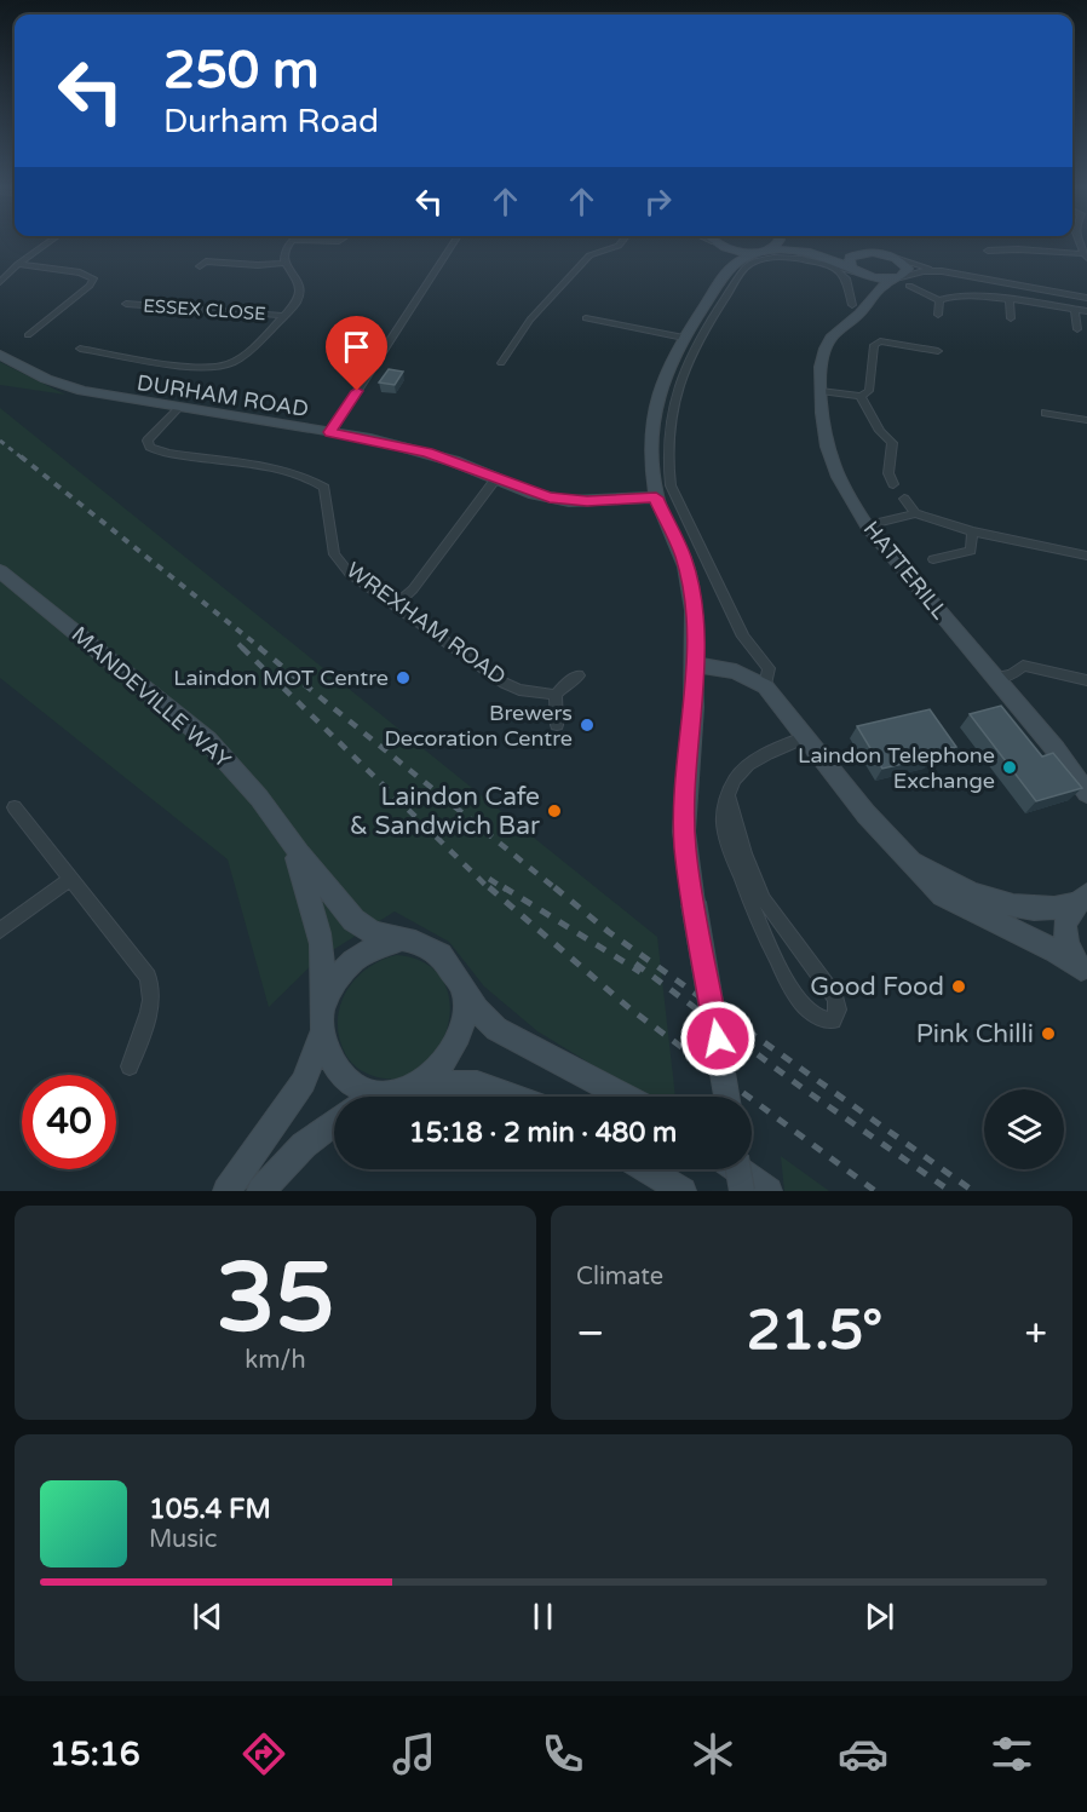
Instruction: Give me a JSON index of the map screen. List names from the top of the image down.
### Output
{
  "streets": {
    "street": [
      "ESSEX CLOSE",
      "DURHAM ROAD",
      "HATTERILL",
      "WREXHAM ROAD",
      "MANDEVILLE WAY"
    ]
  },
  "crossings": [
    ["DURHAM ROAD", "WREXHAM ROAD"]
  ],
  "places": [
    "Laindon MOT Centre",
    "Brewers Decoration Centre",
    "Laindon Telephone Exchange",
    "Laindon Cafe & Sandwich Bar",
    "Good Food",
    "Pink Chilli"
  ],
  "page": {
    "turn": ["250 m", "Durham Road"],
    "limit": "40",
    "trip": "15:18 · 2 min · 480 m",
    "tile": [
      ["35", "km/h"],
      "Climate"
    ],
    "heat": ["−", "21.5°", "+"],
    "song": ["105.4 FM", "Music"],
    "tabs": "15:16"
  }
}
